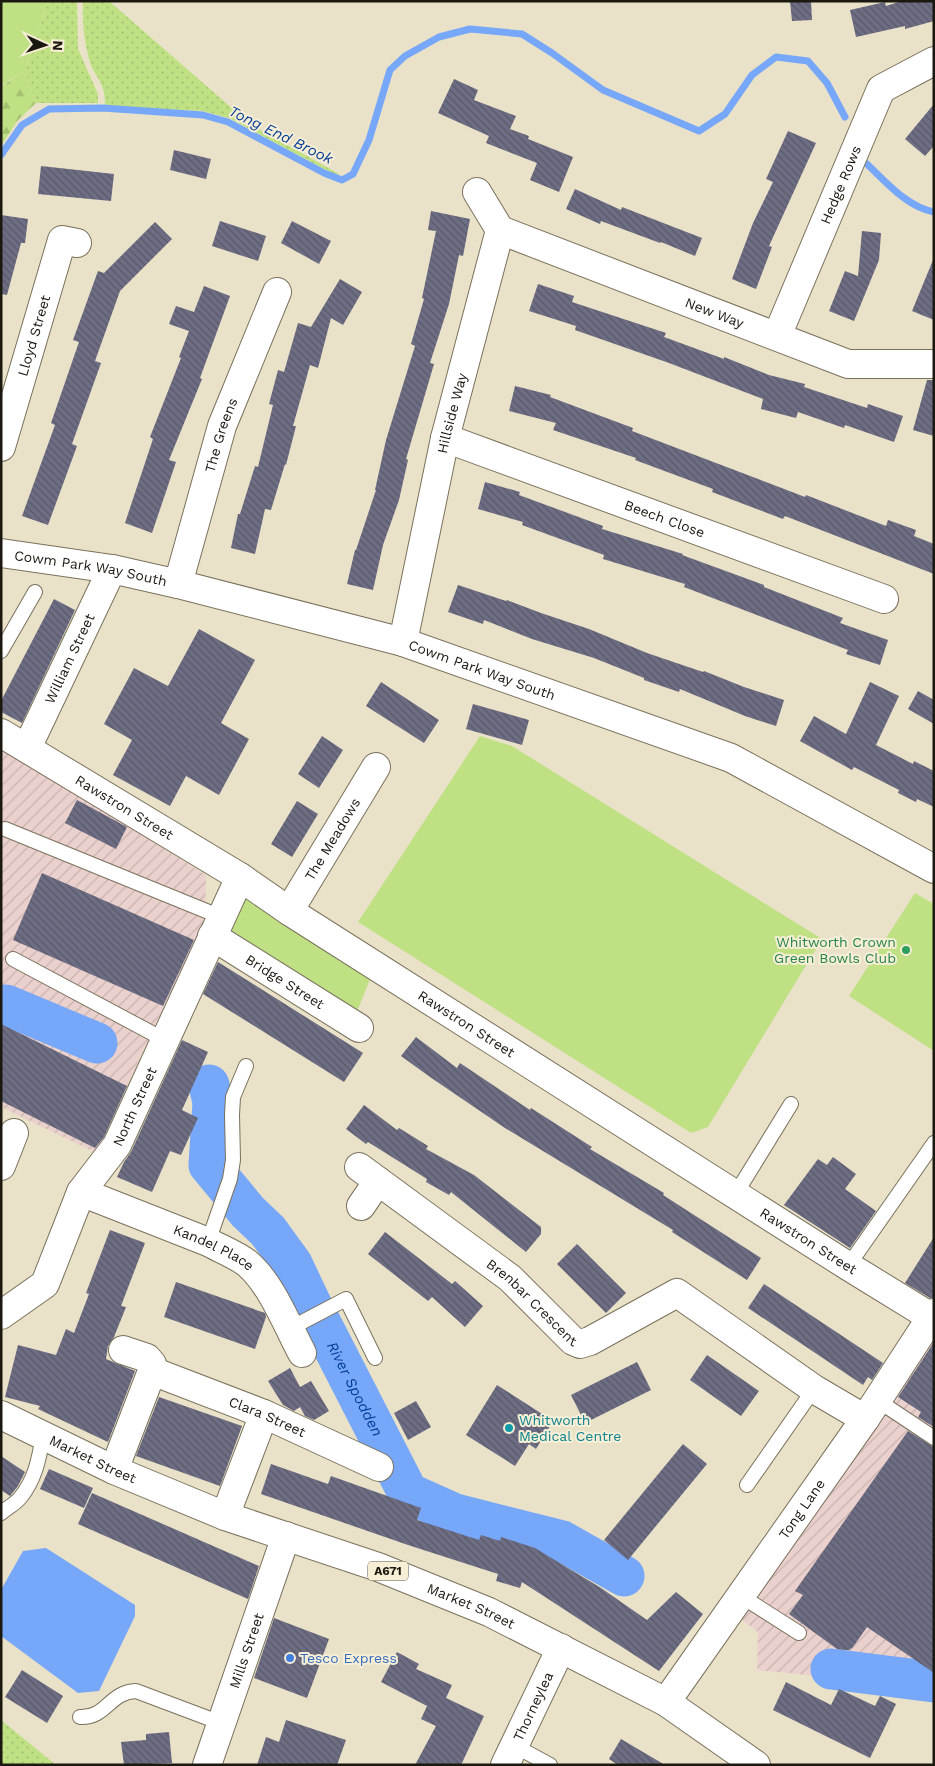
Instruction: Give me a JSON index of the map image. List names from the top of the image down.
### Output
{
  "streets": {
    "street": [
      "Hedge Rows",
      "New Way",
      "Lloyd Street",
      "Hillside Way",
      "The Greens",
      "Beech Close",
      "Cowm Park Way South",
      "William Street",
      "Rawstron Street",
      "The Meadows",
      "Bridge Street",
      "North Street",
      "Kandel Place",
      "Brenbar Crescent",
      "Clara Street",
      "Market Street",
      "Tong Lane",
      "A671",
      "Mills Street",
      "Thorneylea"
    ]
  },
  "crossings": [
    ["Hedge Rows", "New Way"],
    ["New Way", "Hillside Way"],
    ["Hillside Way", "Beech Close"],
    ["Hillside Way", "Cowm Park Way South"],
    ["The Greens", "Cowm Park Way South"],
    ["Cowm Park Way South", "William Street"],
    ["William Street", "Rawstron Street"],
    ["Rawstron Street", "The Meadows"],
    ["Rawstron Street", "North Street"],
    ["Rawstron Street", "Tong Lane"],
    ["Bridge Street", "North Street"],
    ["North Street", "Kandel Place"],
    ["Brenbar Crescent", "Tong Lane"],
    ["Market Street", "Tong Lane"],
    ["Market Street", "Mills Street"],
    ["Market Street", "Thorneylea"]
  ],
  "water": ["Tong End Brook", "River Spodden"],
  "places": ["Whitworth Crown Green Bowls Club", "Whitworth Medical Centre", "Tesco Express"],
  "north": "right"
}
